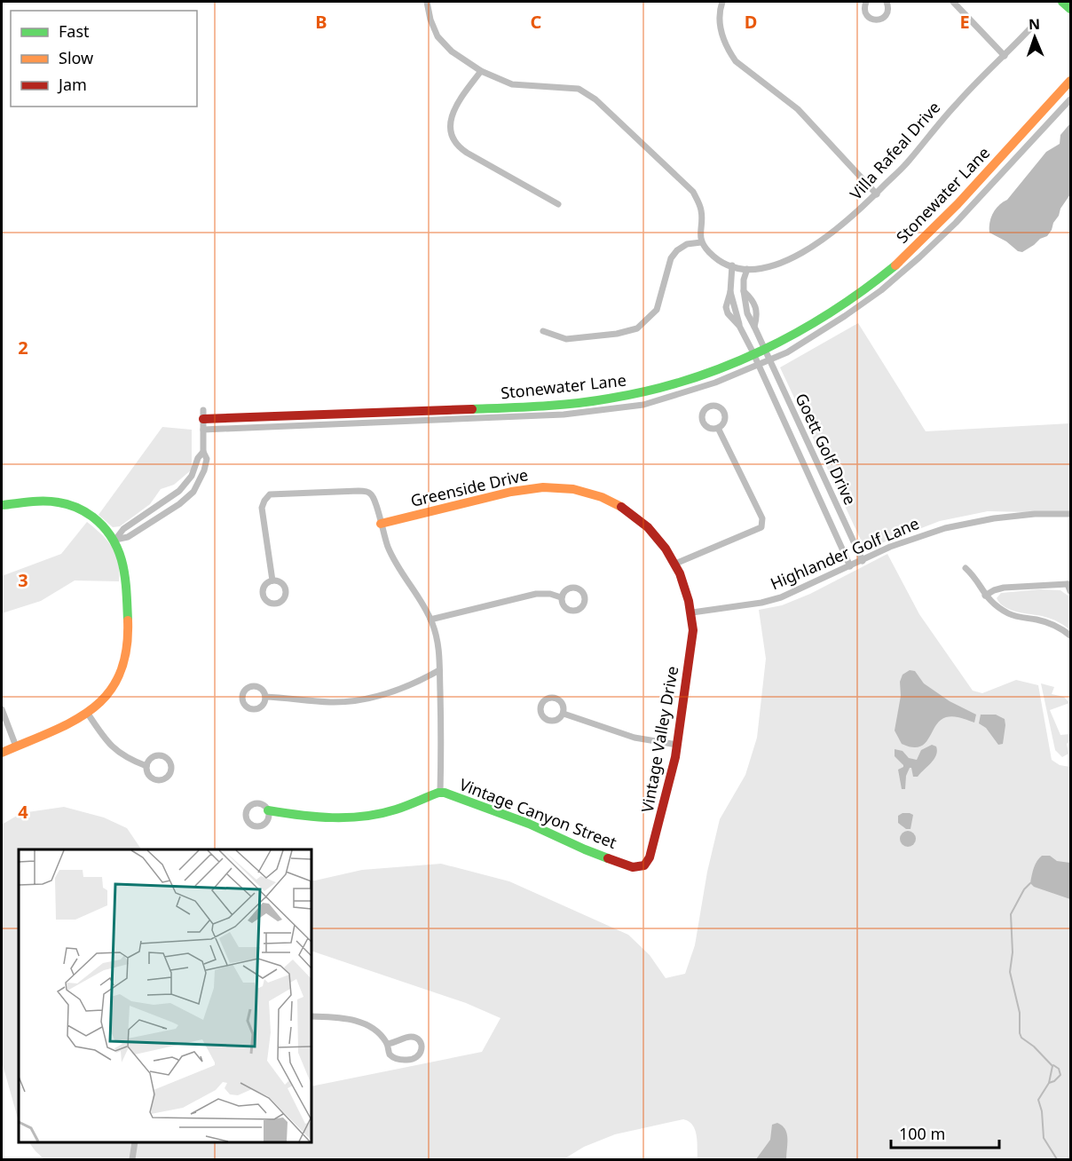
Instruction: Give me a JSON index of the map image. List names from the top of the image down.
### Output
{
  "streets": {
    "street": [
      "Villa Rafeal Drive",
      "Stonewater Lane",
      "Goett Golf Drive",
      "Greenside Drive",
      "Highlander Golf Lane",
      "Vintage Valley Drive",
      "Vintage Canyon Street"
    ]
  },
  "crossings": [
    ["Villa Rafeal Drive", "Goett Golf Drive"],
    ["Stonewater Lane", "Goett Golf Drive"],
    ["Goett Golf Drive", "Highlander Golf Lane"],
    ["Greenside Drive", "Highlander Golf Lane"],
    ["Greenside Drive", "Vintage Valley Drive"],
    ["Highlander Golf Lane", "Vintage Valley Drive"],
    ["Vintage Valley Drive", "Vintage Canyon Street"]
  ],
  "legend": ["Fast", "Slow", "Jam"],
  "scale_bar": "100 m",
  "north": "top",
  "grid": {
    "columns": [
      "B",
      "C",
      "D",
      "E"
    ],
    "rows": ["2", "3", "4"]
  }
}
